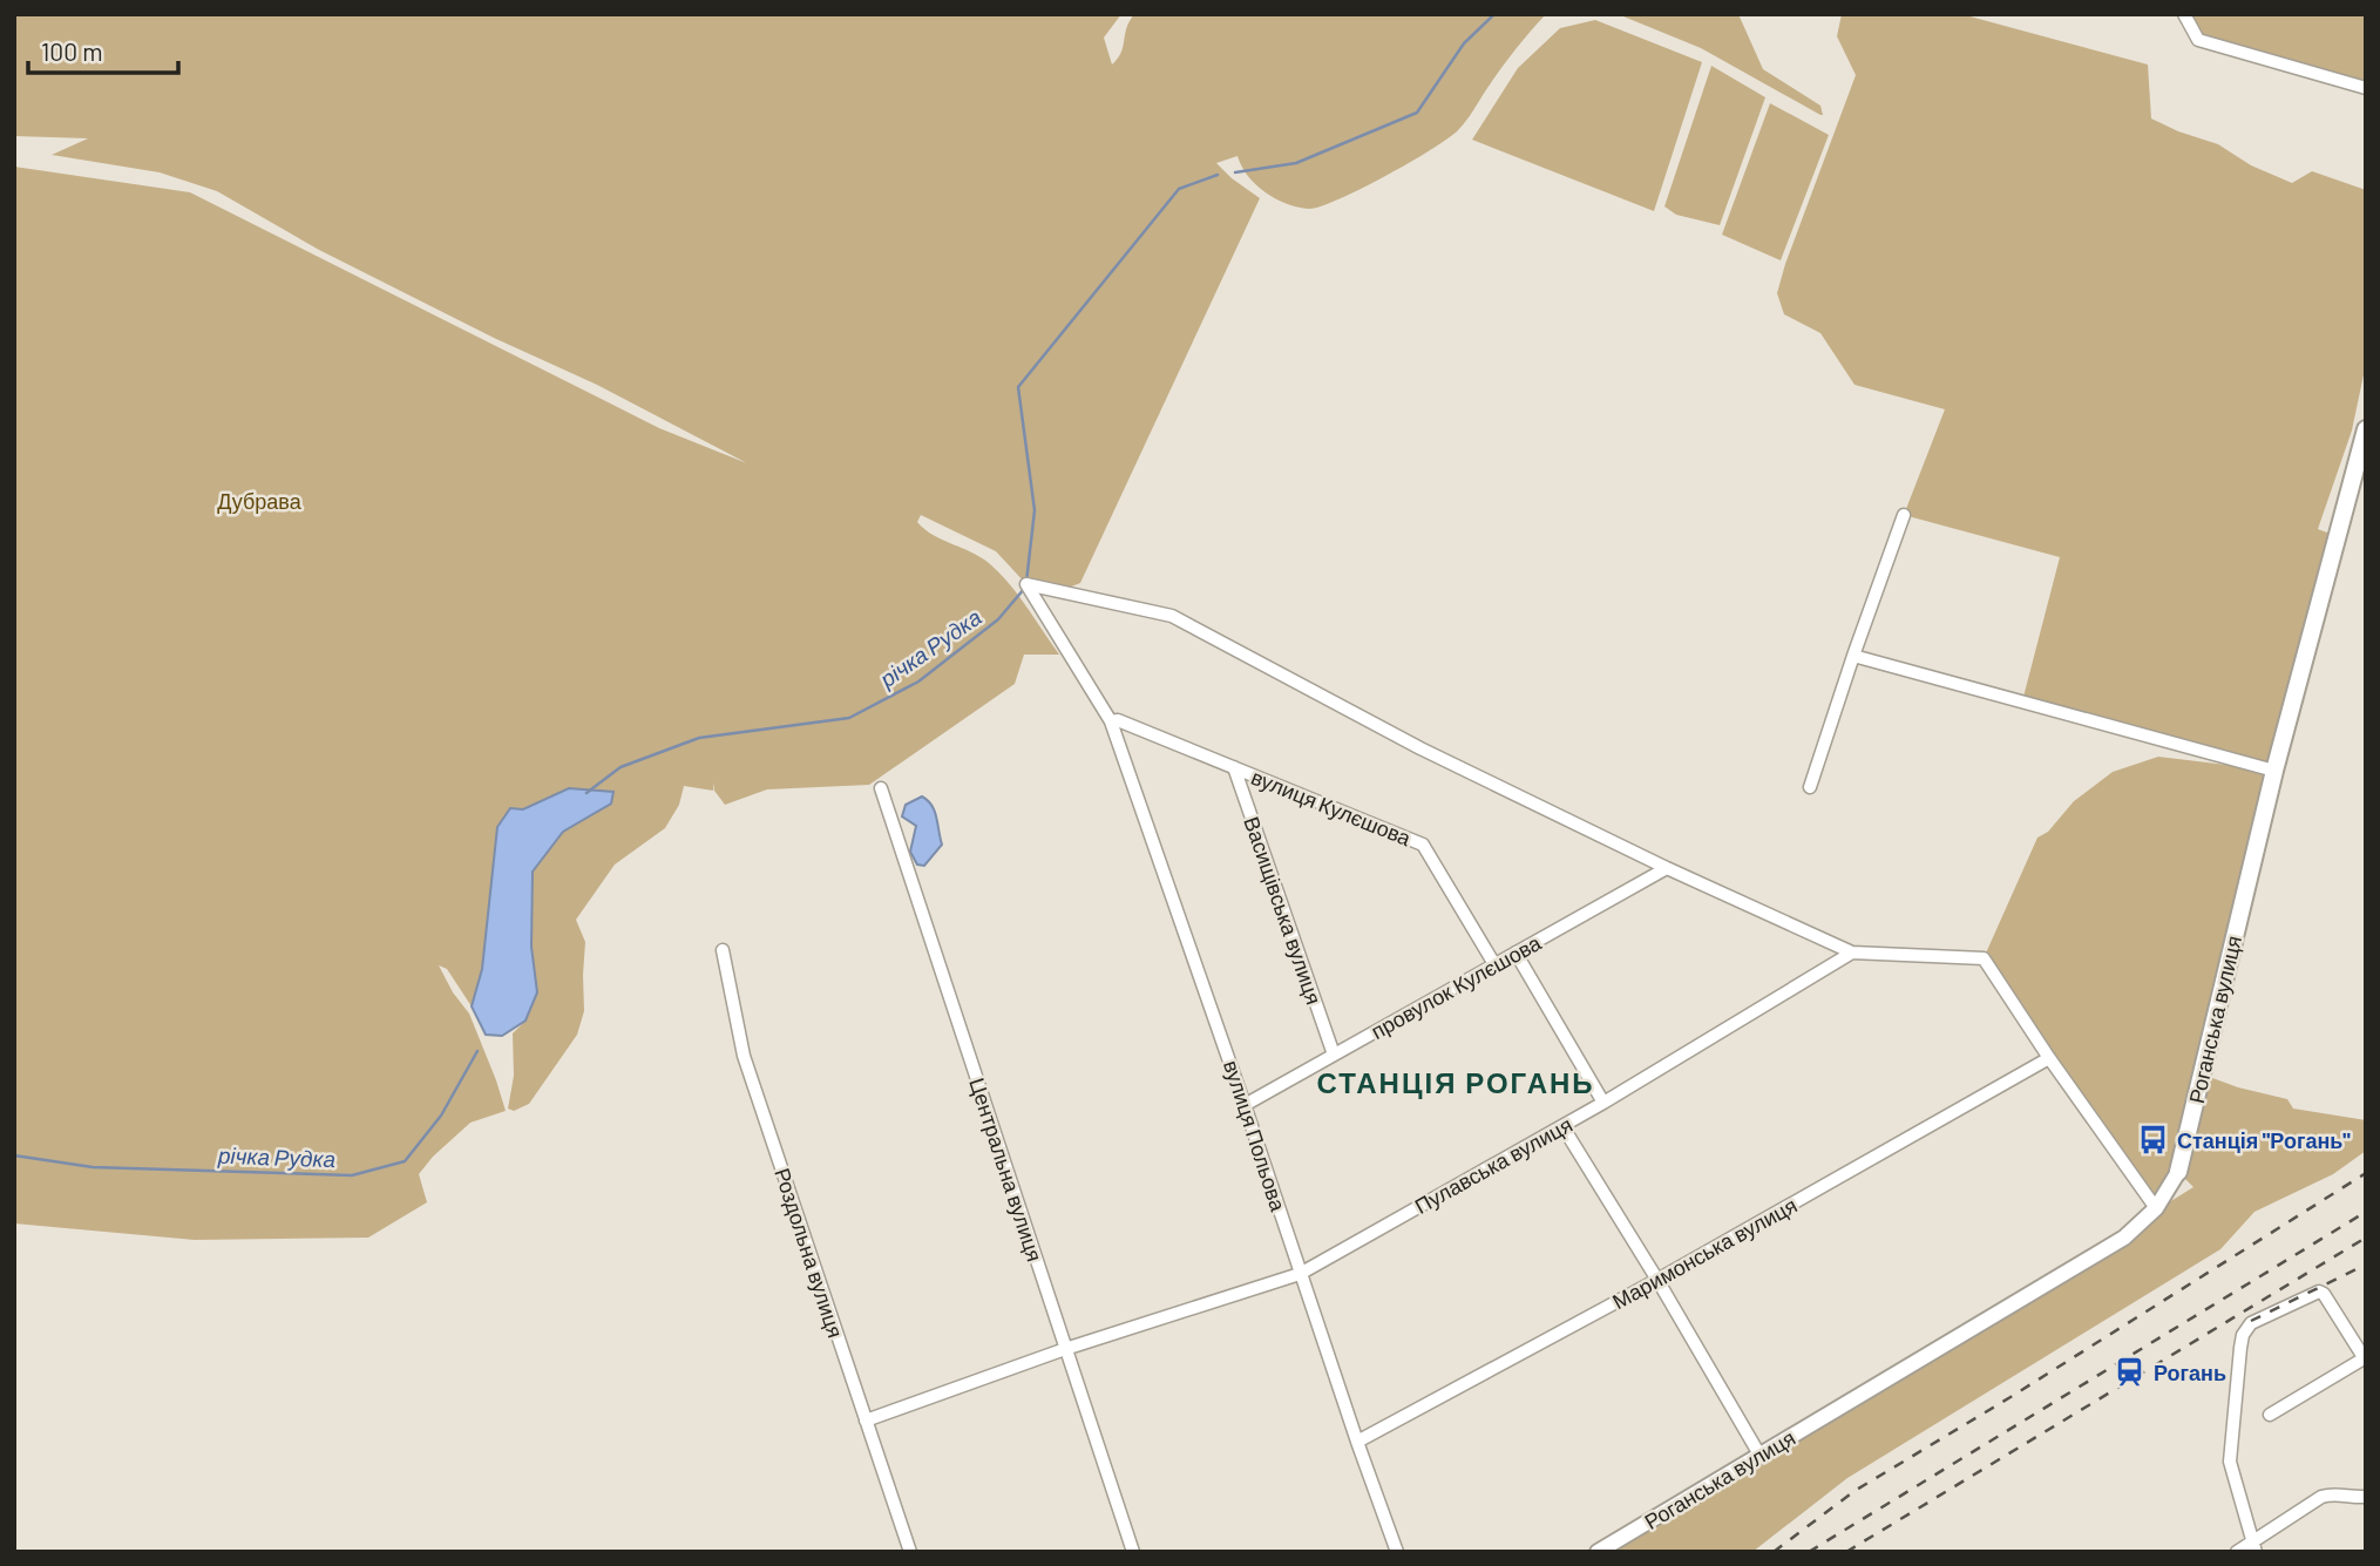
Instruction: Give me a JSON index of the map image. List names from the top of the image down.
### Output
{
  "streets": {
    "main road": ["Роганська вулиця"],
    "street": [
      "вулиця Кулєшова",
      "Васищівська вулиця",
      "провулок Кулєшова",
      "вулиця Польова",
      "Пулавська вулиця",
      "Центральна вулиця",
      "Роздольна вулиця",
      "Маримонська вулиця"
    ]
  },
  "crossings": [
    ["вулиця Кулєшова", "Васищівська вулиця"],
    ["вулиця Кулєшова", "провулок Кулєшова"],
    ["вулиця Кулєшова", "вулиця Польова"],
    ["Васищівська вулиця", "провулок Кулєшова"],
    ["провулок Кулєшова", "вулиця Польова"],
    ["вулиця Польова", "Пулавська вулиця"],
    ["вулиця Польова", "Маримонська вулиця"],
    ["Пулавська вулиця", "Центральна вулиця"],
    ["Пулавська вулиця", "Роздольна вулиця"]
  ],
  "districts": ["СТАНЦІЯ РОГАНЬ"],
  "water": ["річка Рудка"],
  "parks": ["Дубрава"],
  "places": {
    "bus stop": ["Станція \"Рогань\""],
    "station": ["Рогань"]
  },
  "scale_bar": "100 m"
}
